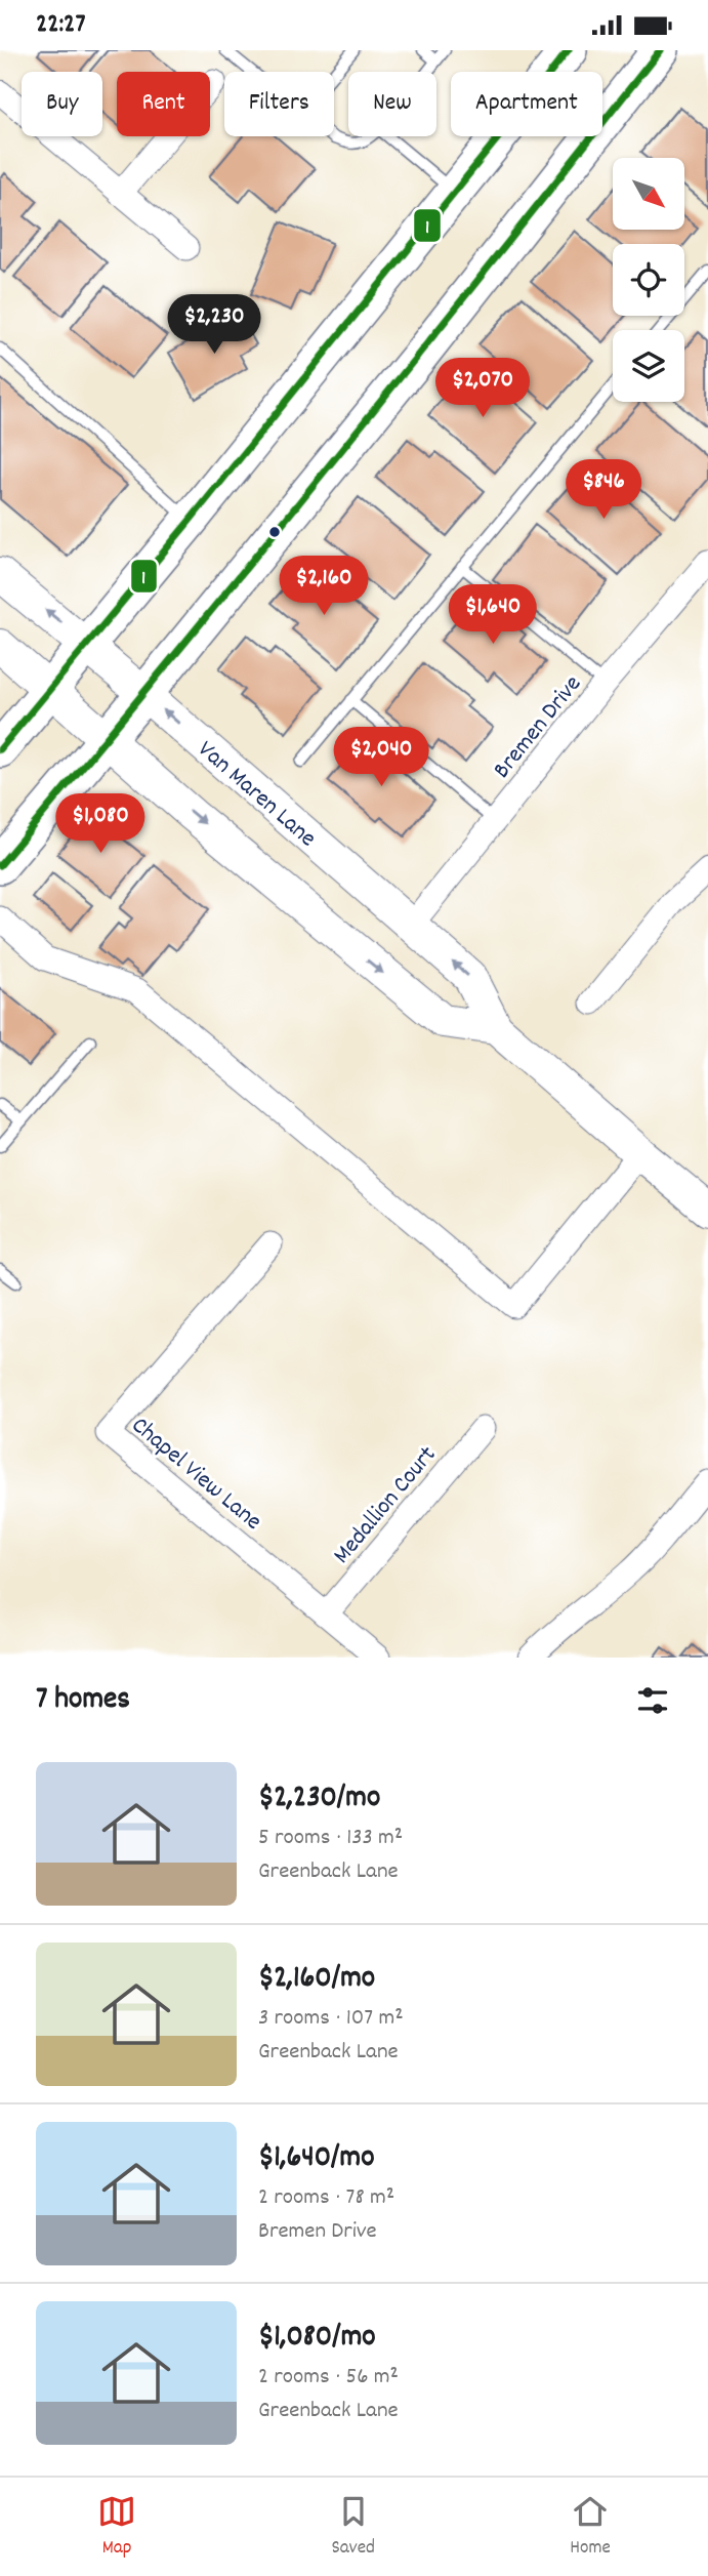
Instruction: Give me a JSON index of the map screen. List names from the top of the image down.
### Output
{
  "streets": {
    "main road": ["Van Maren Lane"],
    "street": ["Bremen Drive", "Chapel View Lane", "Medallion Court"]
  },
  "crossings": [
    ["Bremen Drive", "Van Maren Lane"],
    ["Chapel View Lane", "Medallion Court"]
  ],
  "lines": ["transit line 1"],
  "north": "bottom right",
  "page": {
    "status": "22:27",
    "chip": [
      "Buy",
      "Rent",
      "Filters",
      "New",
      "Apartment"
    ],
    "price": [
      "$2,230",
      "$2,070",
      "$846",
      "$2,160",
      "$1,640",
      "$2,040",
      "$1,080"
    ],
    "heading": "7 homes",
    "list": [
      {
        "name": "$2,230/mo",
        "note": "5 rooms · 133 m² · Greenback Lane"
      },
      {
        "name": "$2,160/mo",
        "note": "3 rooms · 107 m² · Greenback Lane"
      },
      {
        "name": "$1,640/mo",
        "note": "2 rooms · 78 m² · Bremen Drive"
      },
      {
        "name": "$1,080/mo",
        "note": "2 rooms · 56 m² · Greenback Lane"
      }
    ],
    "tabs": ["Map", "Saved", "Home"]
  }
}
